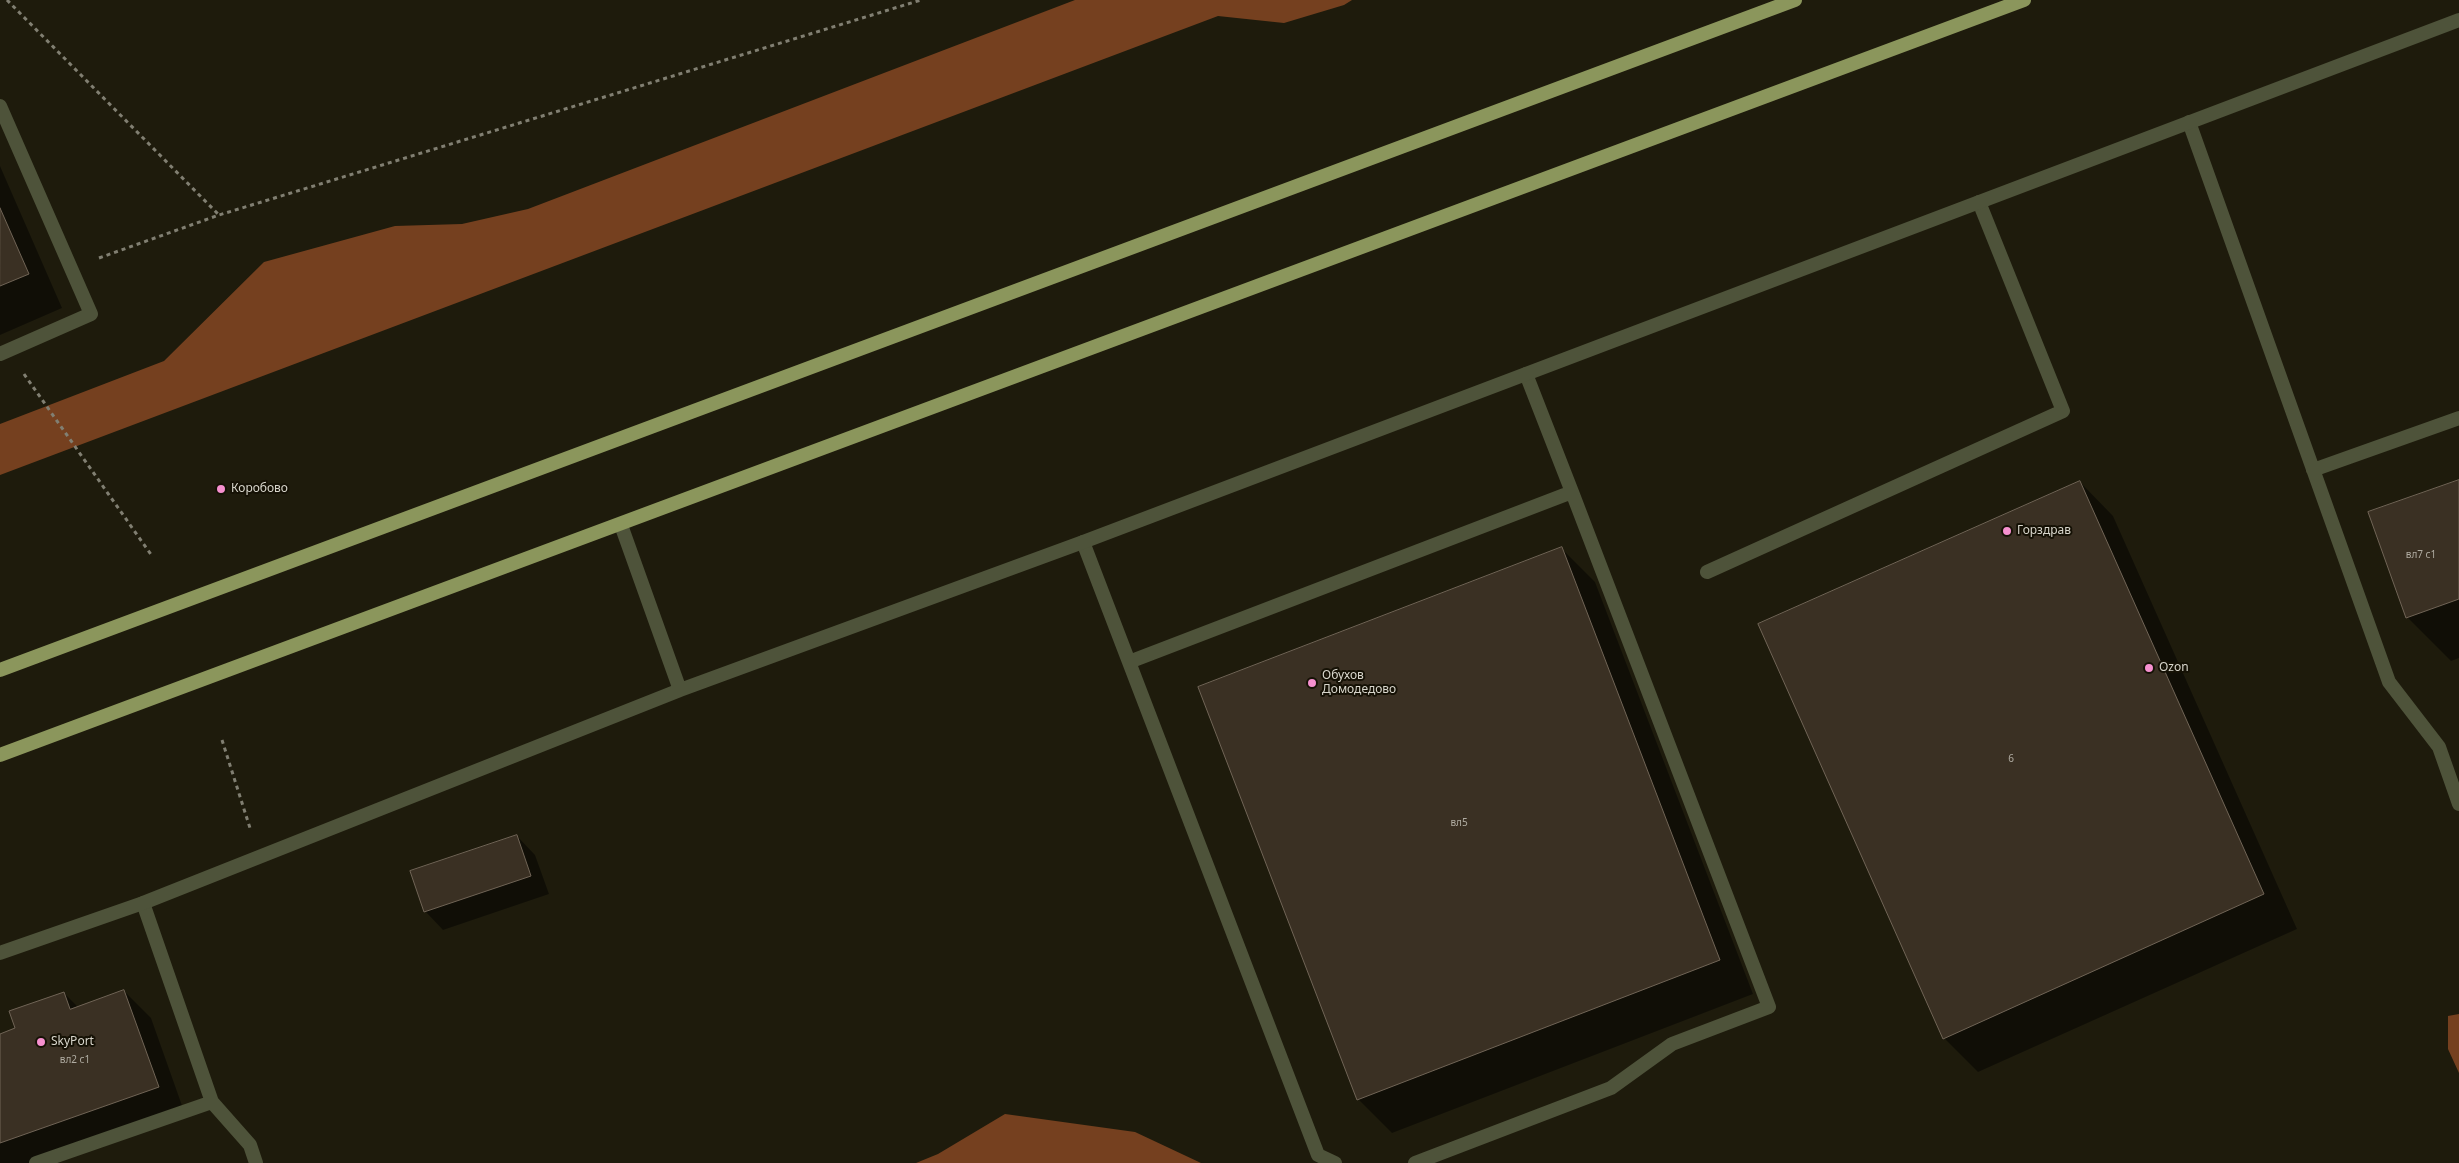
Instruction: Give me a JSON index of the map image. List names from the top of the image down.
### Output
{
  "places": [
    "Коробово",
    "Горздрав",
    "Ozon",
    "Обухов Домодедово",
    "SkyPort"
  ],
  "house_numbers": [
    "вл7 с1",
    "6",
    "вл5",
    "вл2 с1"
  ]
}
